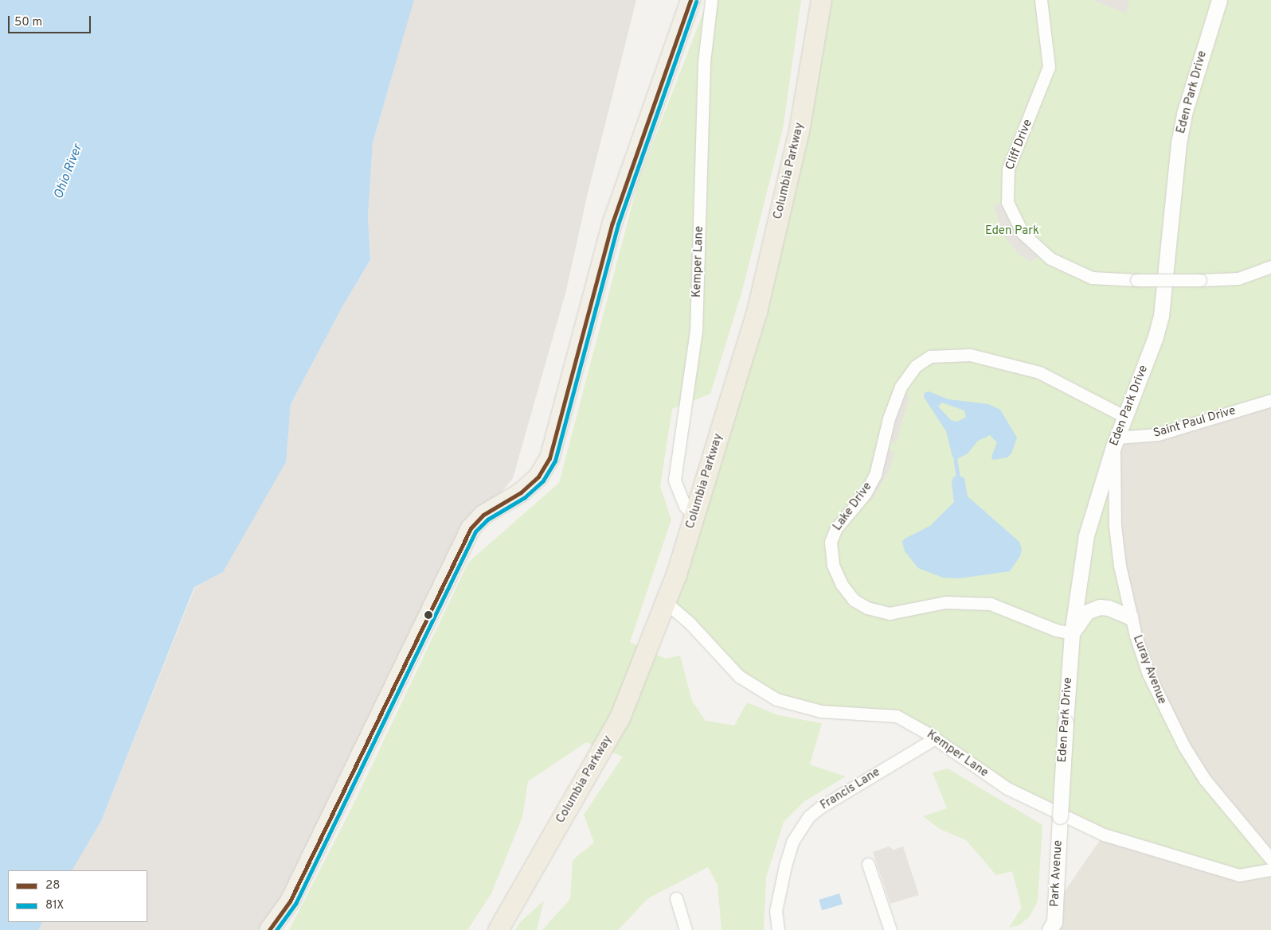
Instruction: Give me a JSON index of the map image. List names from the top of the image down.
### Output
{
  "streets": {
    "highway": ["Columbia Parkway"],
    "street": [
      "Eden Park Drive",
      "Cliff Drive",
      "Kemper Lane",
      "Saint Paul Drive",
      "Lake Drive",
      "Luray Avenue",
      "Francis Lane",
      "Park Avenue"
    ]
  },
  "crossings": [
    ["Eden Park Drive", "Saint Paul Drive"],
    ["Eden Park Drive", "Lake Drive"],
    ["Eden Park Drive", "Luray Avenue"],
    ["Eden Park Drive", "Park Avenue"],
    ["Columbia Parkway", "Kemper Lane"],
    ["Kemper Lane", "Francis Lane"],
    ["Saint Paul Drive", "Luray Avenue"]
  ],
  "water": ["Ohio River"],
  "parks": ["Eden Park"],
  "lines": ["transit line 28", "transit line 81X"],
  "legend": ["28", "81X"],
  "scale_bar": "50 m"
}
